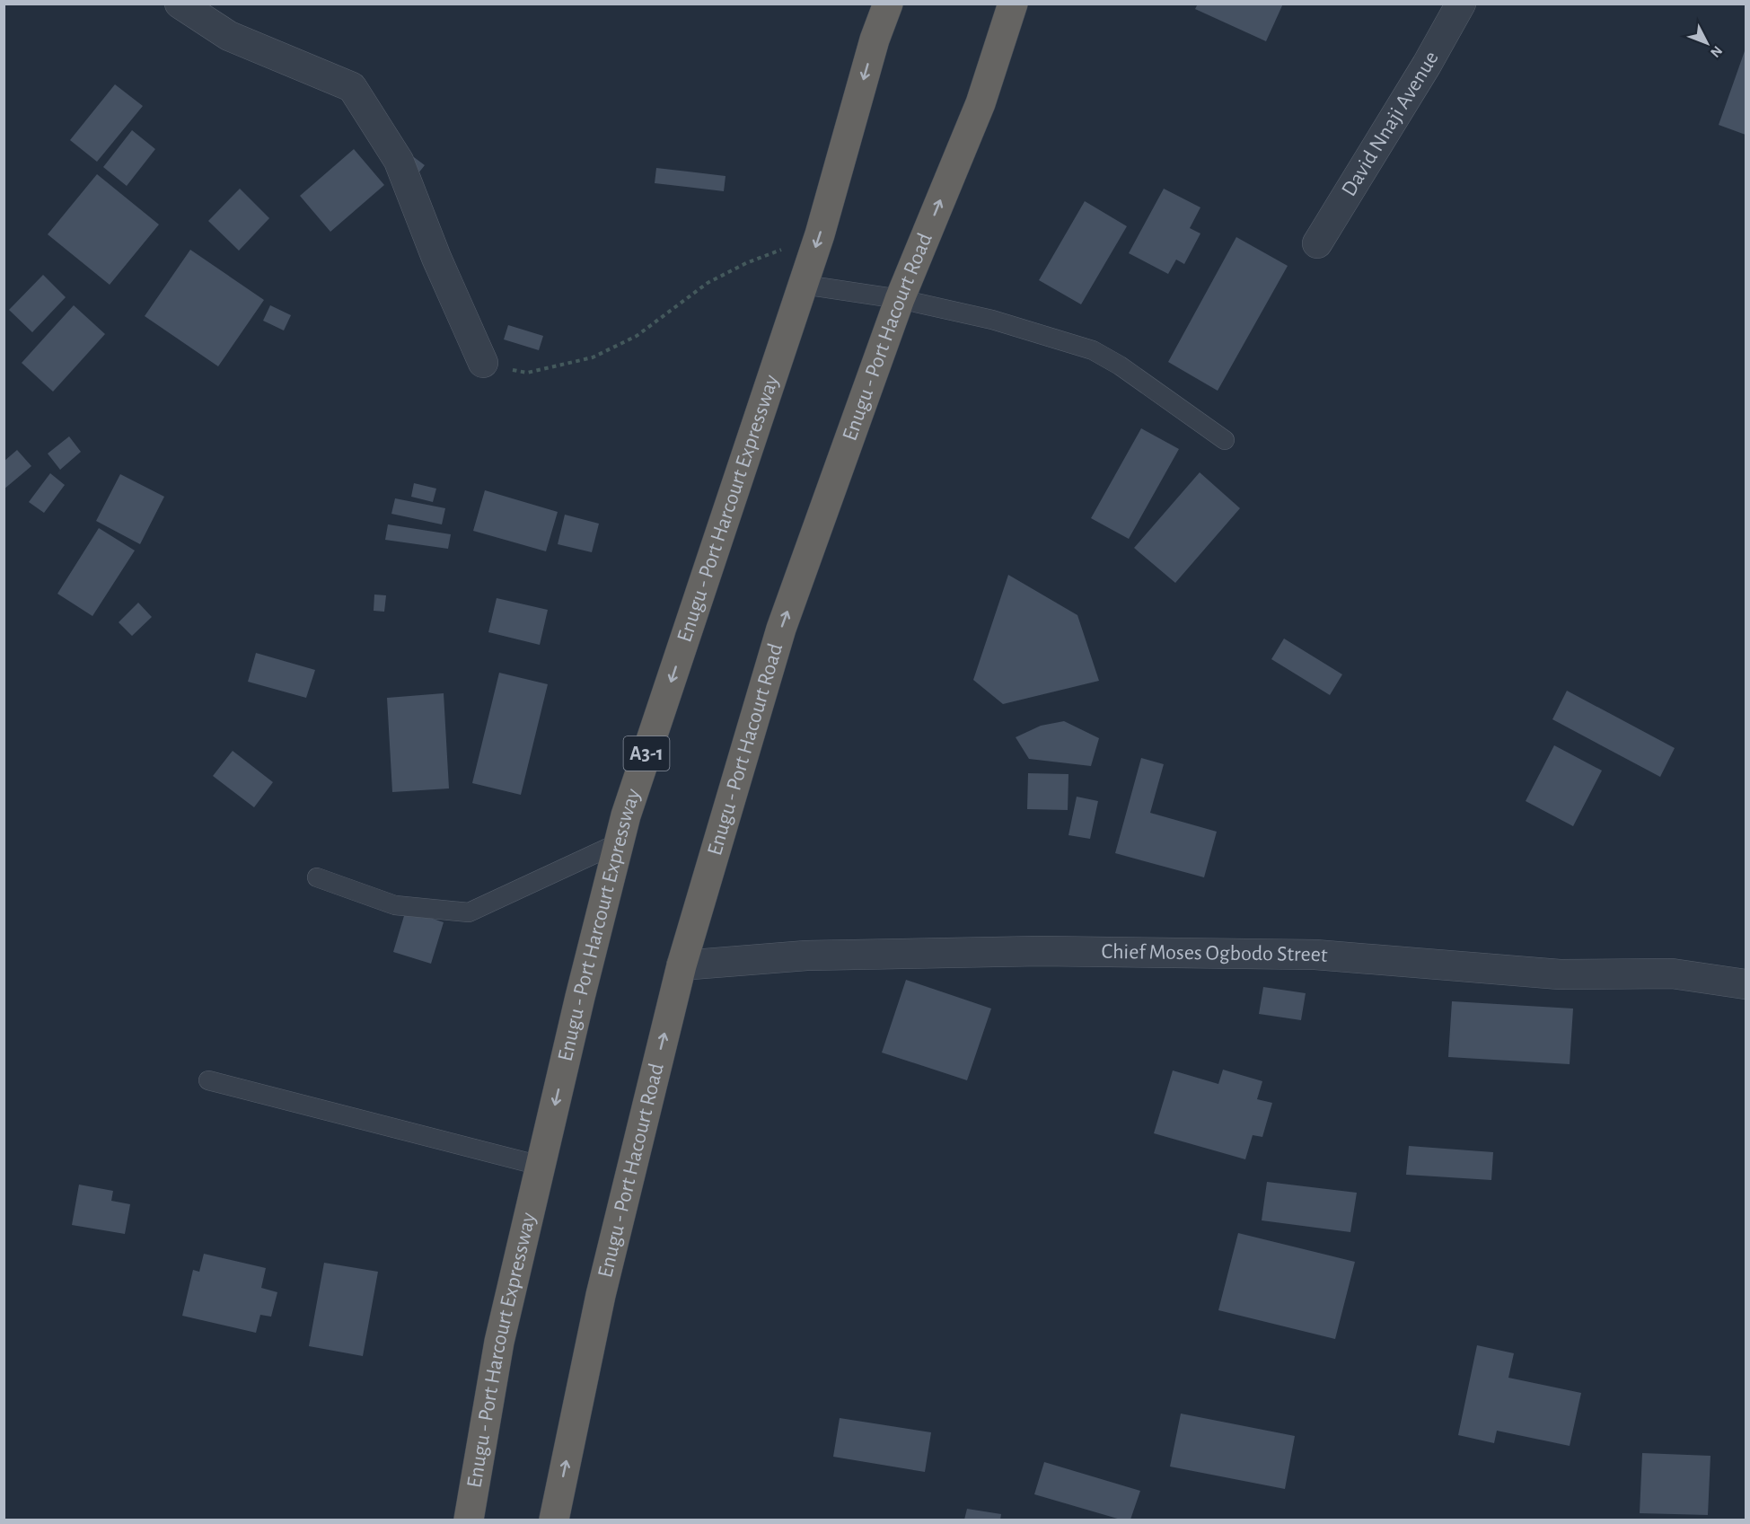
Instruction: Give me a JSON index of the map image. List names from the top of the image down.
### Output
{
  "streets": {
    "highway": ["Enugu - Port Hacourt Road", "Enugu - Port Harcourt Expressway", "A3-1"],
    "street": ["David Nnaji Avenue", "Chief Moses Ogbodo Street"]
  },
  "crossings": [
    ["Enugu - Port Hacourt Road", "Chief Moses Ogbodo Street"]
  ],
  "one_way": ["Enugu - Port Hacourt Road", "Enugu - Port Harcourt Expressway"],
  "north": "bottom right"
}
